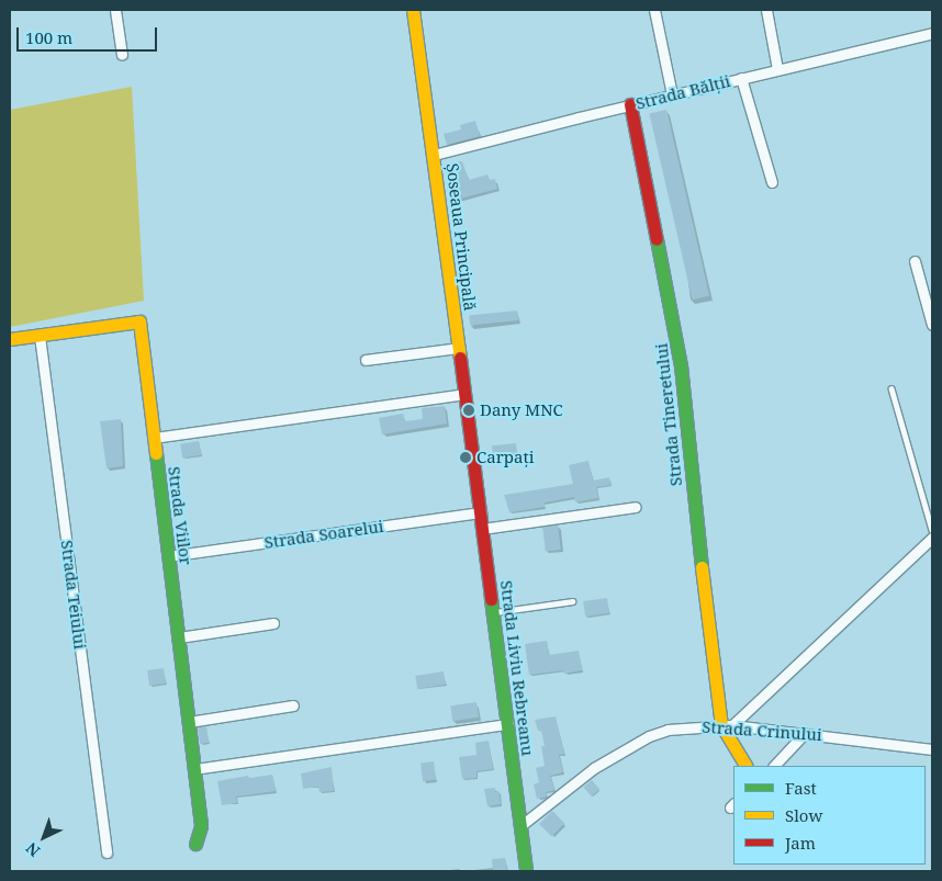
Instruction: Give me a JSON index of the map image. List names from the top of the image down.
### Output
{
  "streets": {
    "street": [
      "Strada Bălții",
      "Șoseaua Principală",
      "Strada Tineretului",
      "Strada Viilor",
      "Strada Soarelui",
      "Strada Teiului",
      "Strada Liviu Rebreanu",
      "Strada Crinului"
    ]
  },
  "crossings": [
    ["Strada Bălții", "Șoseaua Principală"],
    ["Strada Bălții", "Strada Tineretului"],
    ["Șoseaua Principală", "Strada Liviu Rebreanu"],
    ["Strada Tineretului", "Strada Crinului"],
    ["Strada Viilor", "Strada Soarelui"],
    ["Strada Viilor", "Strada Teiului"],
    ["Strada Soarelui", "Strada Liviu Rebreanu"],
    ["Strada Liviu Rebreanu", "Strada Crinului"]
  ],
  "places": ["Dany MNC", "Carpați"],
  "legend": ["Fast", "Slow", "Jam"],
  "scale_bar": "100 m",
  "north": "bottom left"
}
